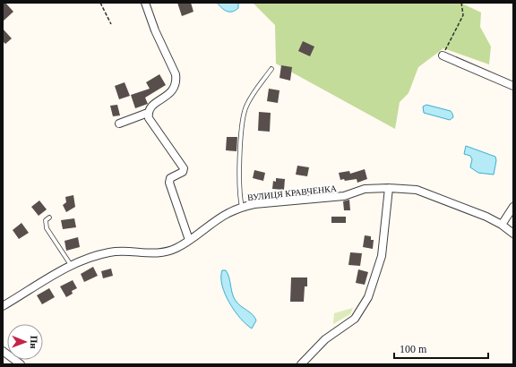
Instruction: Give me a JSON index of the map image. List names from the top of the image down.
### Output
{
  "streets": {
    "street": ["ВУЛИЦЯ КРАВЧЕНКА"]
  },
  "scale_bar": "100 m",
  "north": "right"
}
